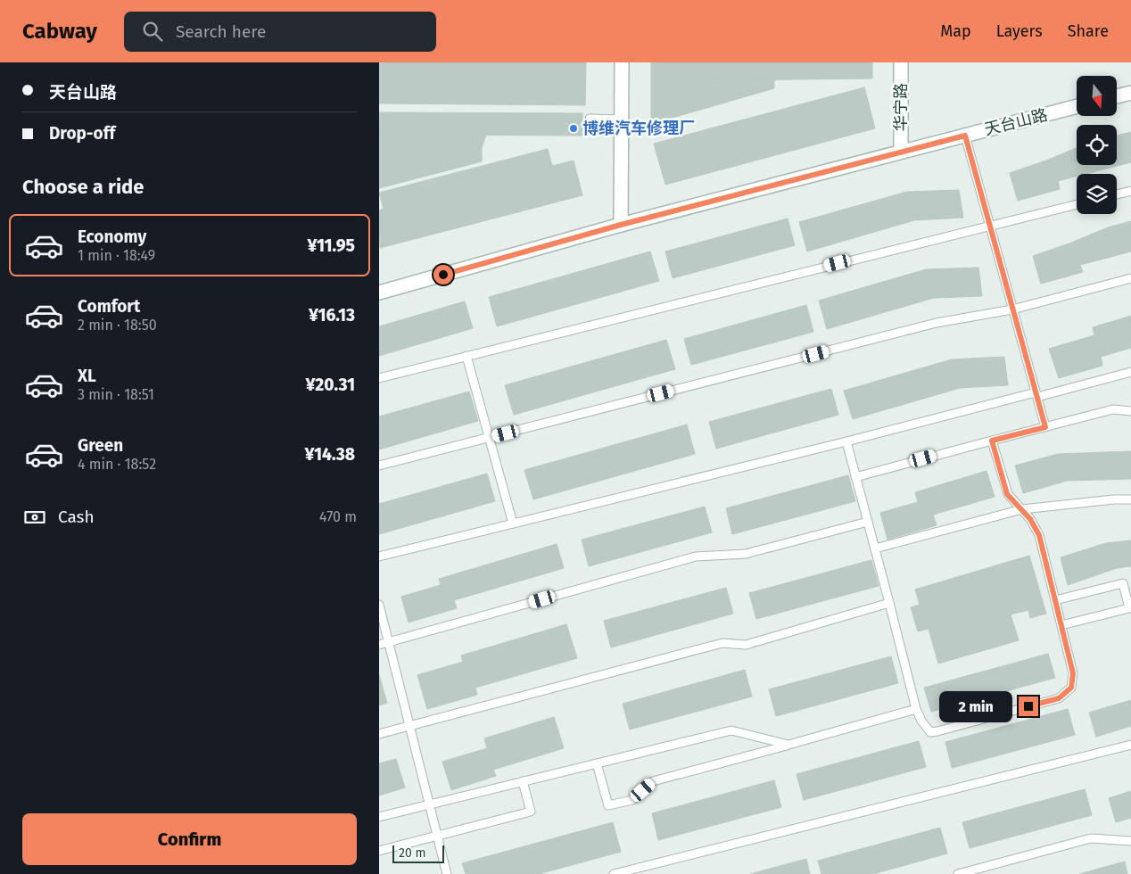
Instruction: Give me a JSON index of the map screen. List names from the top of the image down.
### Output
{
  "streets": {
    "street": ["华宁路", "天台山路"]
  },
  "crossings": [
    ["华宁路", "天台山路"]
  ],
  "places": ["博维汽车修理厂"],
  "scale_bar": "20 m",
  "north": "bottom",
  "page": {
    "header": "Cabway",
    "search": "Search here",
    "nav": ["Map", "Layers", "Share"],
    "banner": ["天台山路", "Drop-off"],
    "heading": "Choose a ride",
    "list": [
      {
        "name": "Economy",
        "note": "1 min · 18:49",
        "value": "¥11.95"
      },
      {
        "name": "Comfort",
        "note": "2 min · 18:50",
        "value": "¥16.13"
      },
      {
        "name": "XL",
        "note": "3 min · 18:51",
        "value": "¥20.31"
      },
      {
        "name": "Green",
        "note": "4 min · 18:52",
        "value": "¥14.38"
      }
    ],
    "pay": ["Cash", "470 m"],
    "bubble": "2 min",
    "buttons": "Confirm",
    "scale": "20 m"
  }
}
